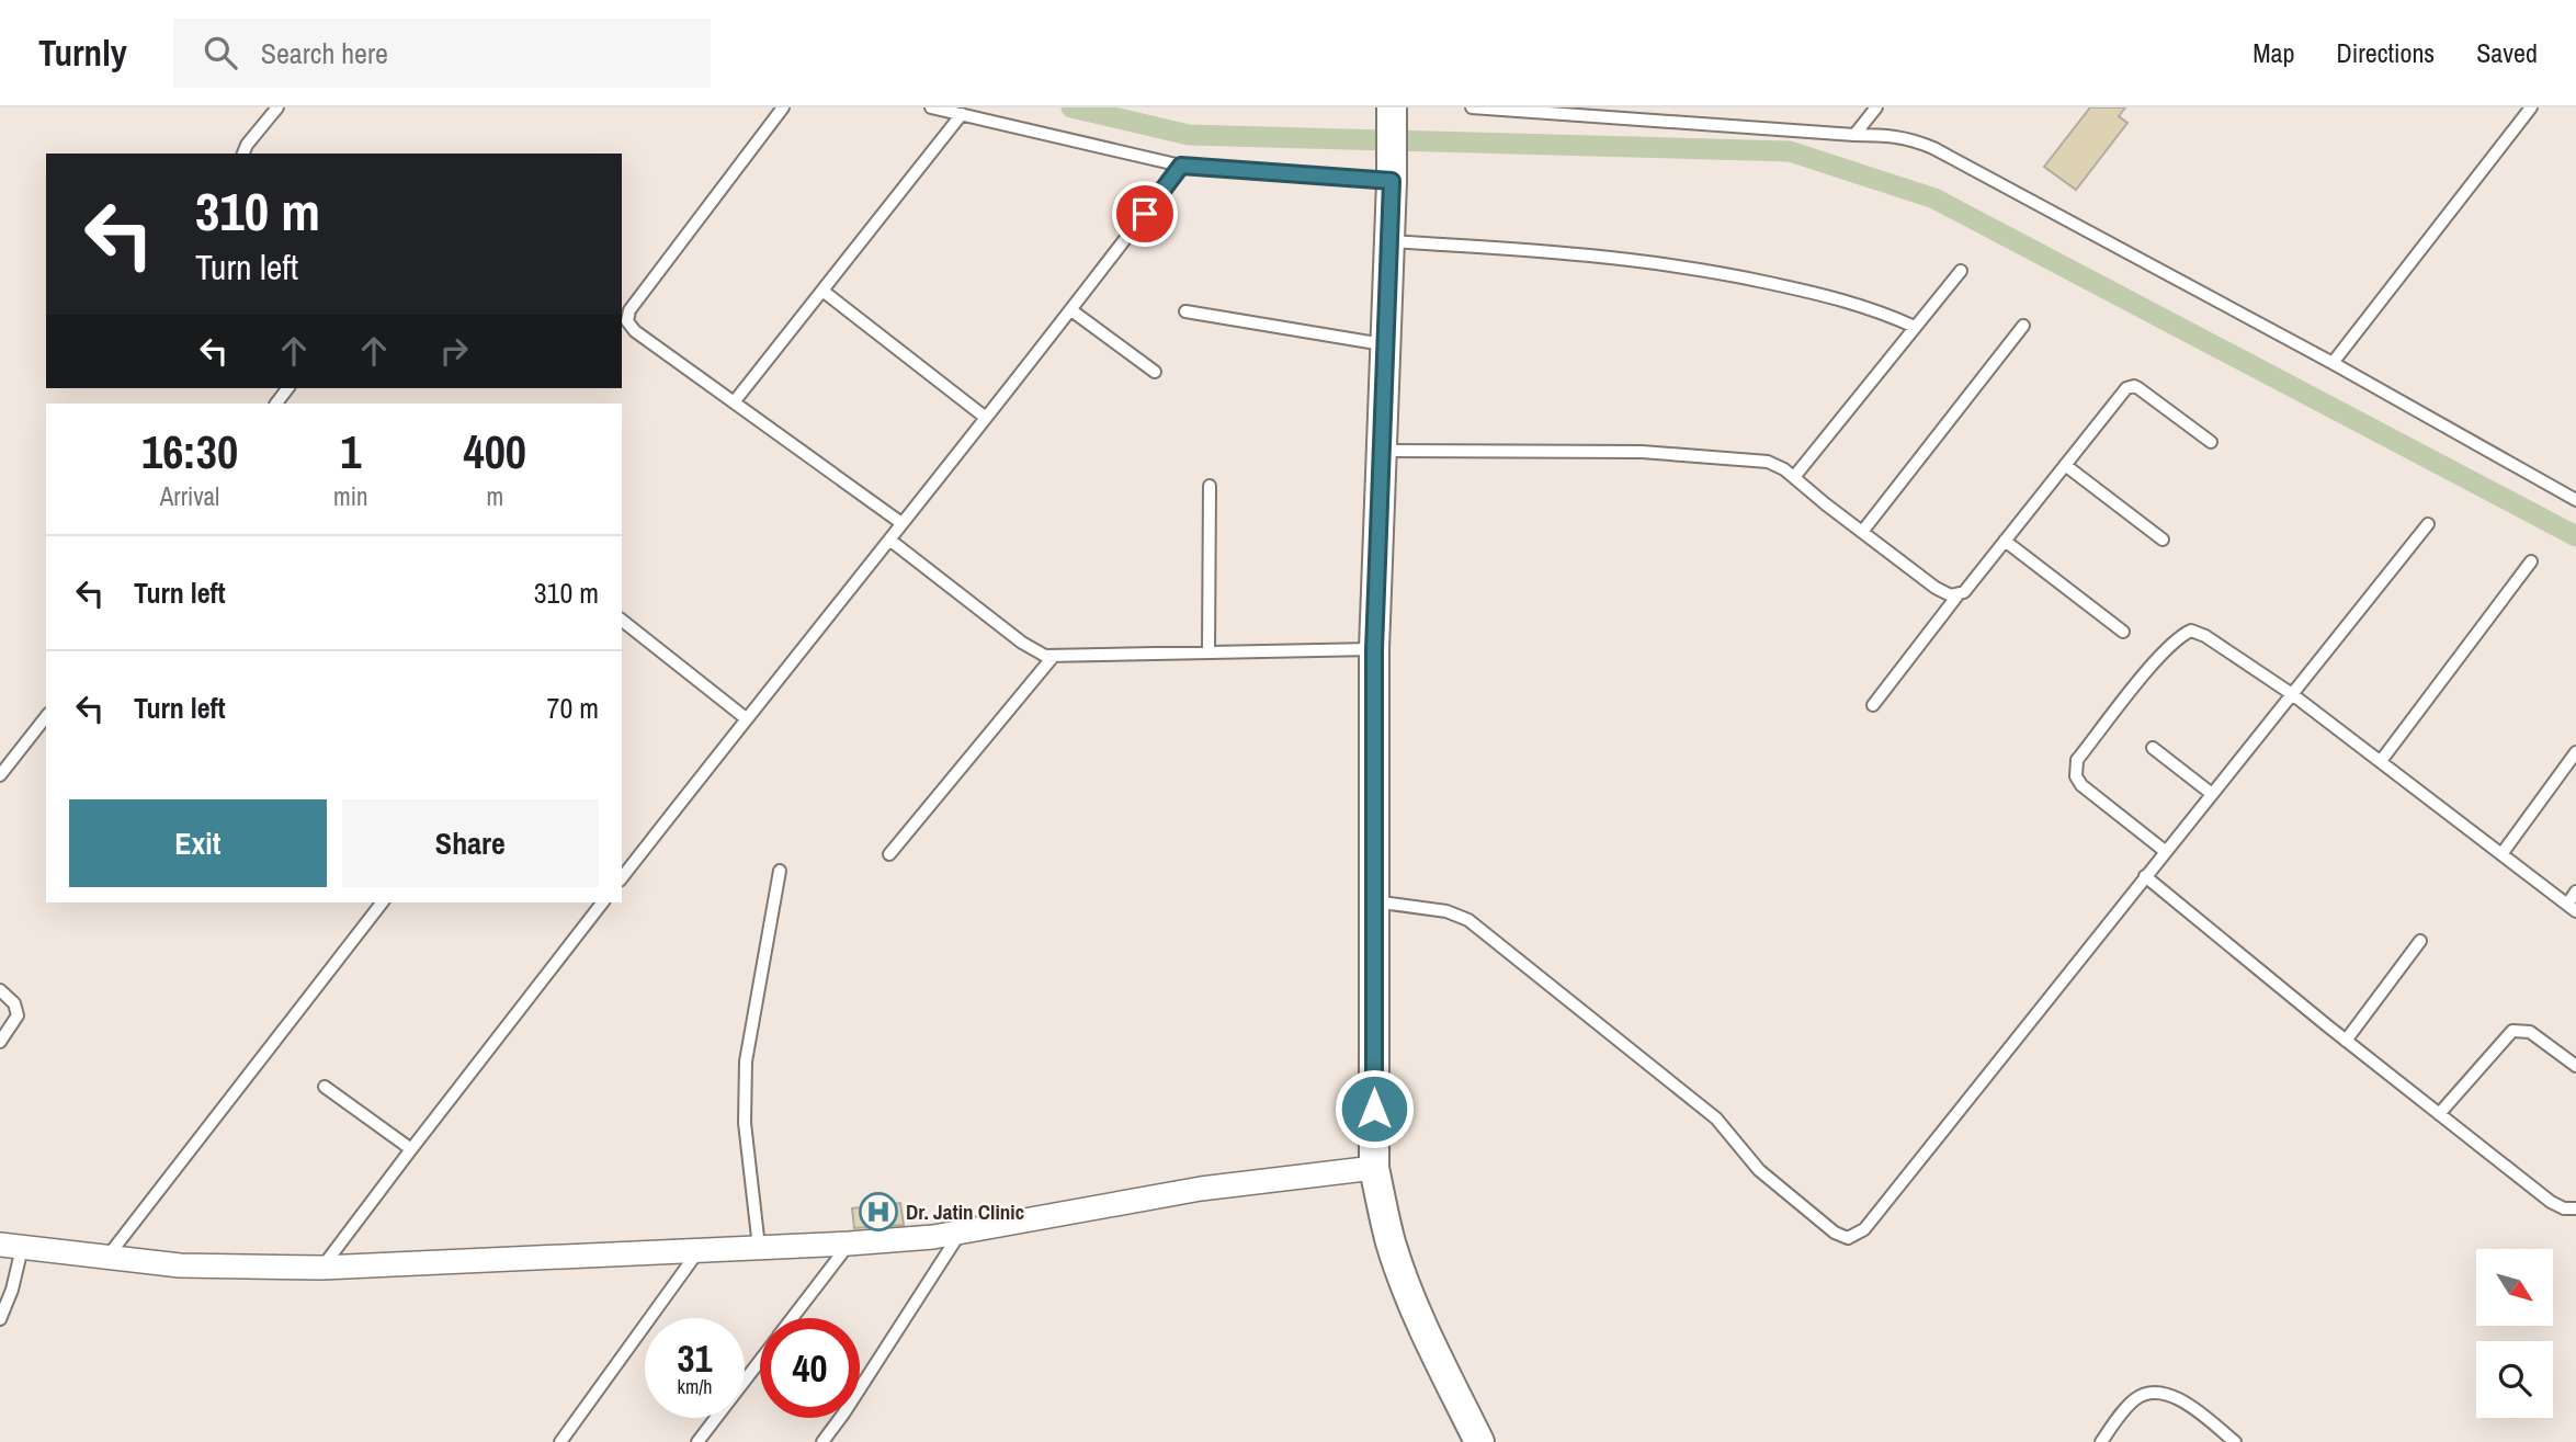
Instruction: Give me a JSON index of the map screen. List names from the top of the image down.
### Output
{
  "places": {
    "hospital": ["Dr. Jatin Clinic"]
  },
  "north": "bottom right",
  "page": {
    "header": "Turnly",
    "search": "Search here",
    "nav": ["Map", "Directions", "Saved"],
    "turn": ["310 m", "Turn left"],
    "eta": [
      "16:30",
      "Arrival",
      "1",
      "min",
      "400",
      "m"
    ],
    "list": [
      {
        "name": "Turn left",
        "value": "310 m"
      },
      {
        "name": "Turn left",
        "value": "70 m"
      }
    ],
    "buttons": ["Exit", "Share"],
    "speed": "31 km/h",
    "limit": "40"
  }
}
